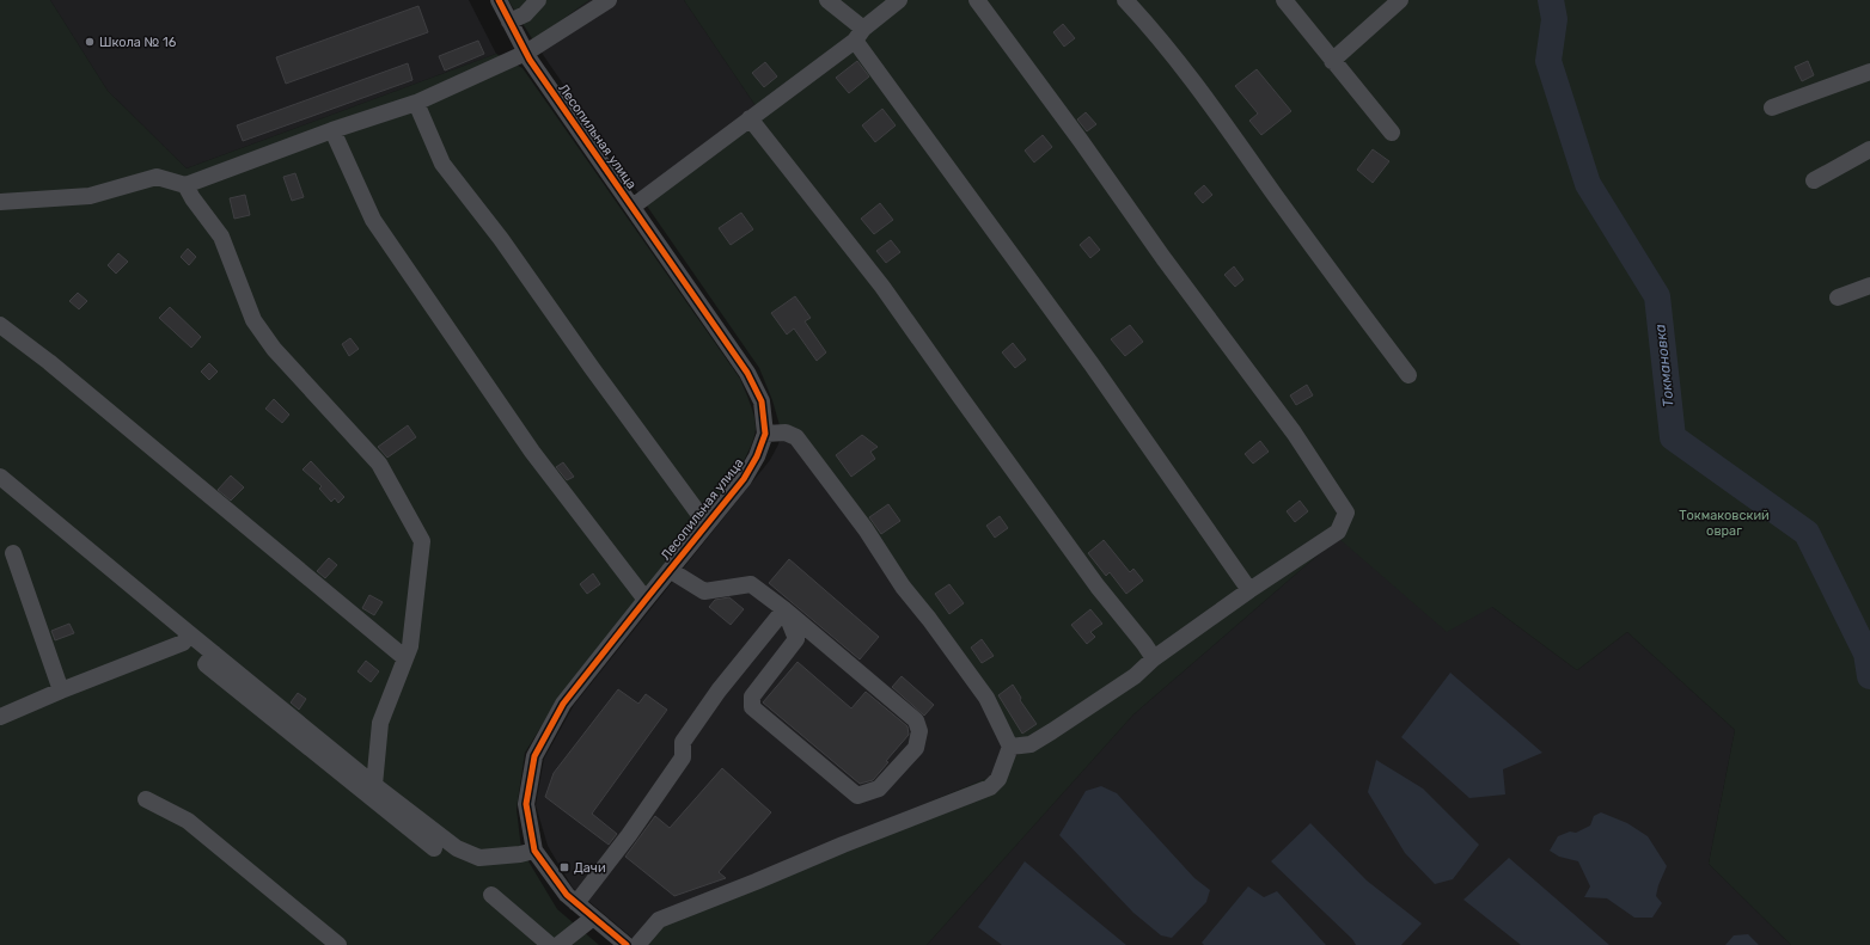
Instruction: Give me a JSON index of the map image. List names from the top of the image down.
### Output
{
  "streets": {
    "street": ["Лесопильная улица"]
  },
  "water": ["Токмановка"],
  "parks": ["Токмаковский овраг"],
  "places": {
    "other": ["Школа № 16"],
    "transit": ["Дачи"]
  }
}
